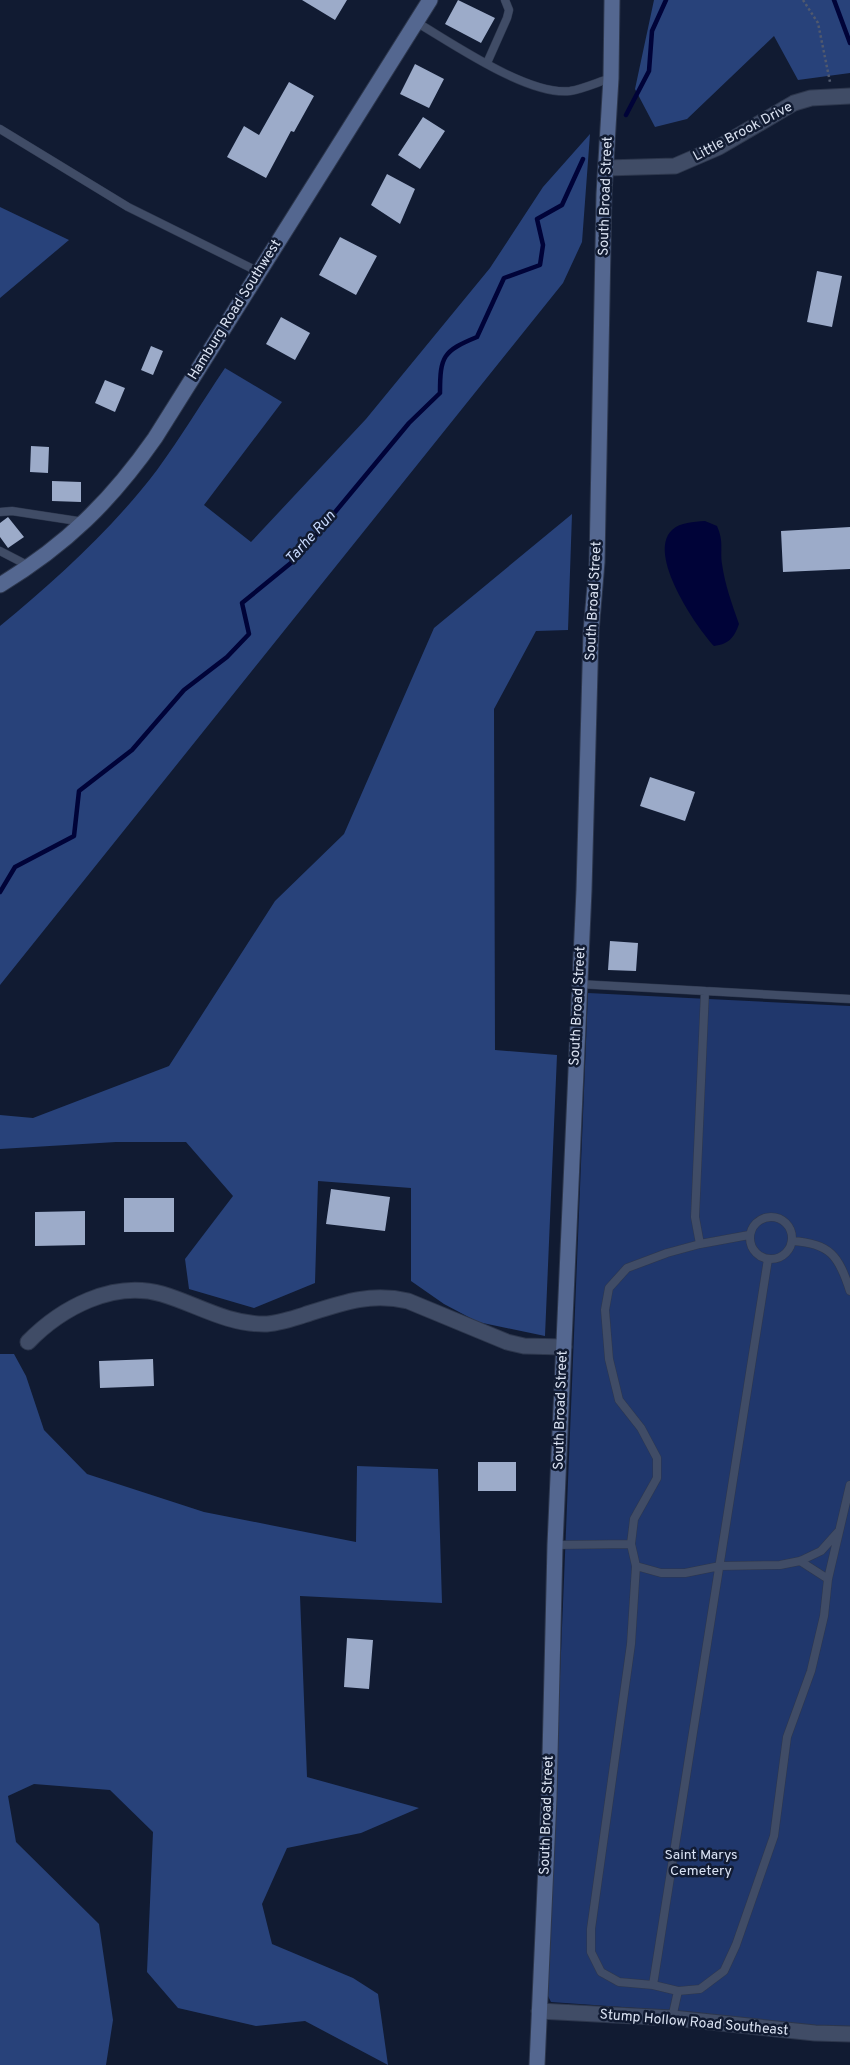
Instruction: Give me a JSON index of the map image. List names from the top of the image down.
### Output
{
  "streets": {
    "street": [
      "Little Brook Drive",
      "South Broad Street",
      "Hamburg Road Southwest",
      "Stump Hollow Road Southeast"
    ]
  },
  "crossings": [
    ["Little Brook Drive", "South Broad Street"],
    ["South Broad Street", "Stump Hollow Road Southeast"]
  ],
  "water": ["Tarhe Run"],
  "parks": ["Saint Marys Cemetery"]
}
